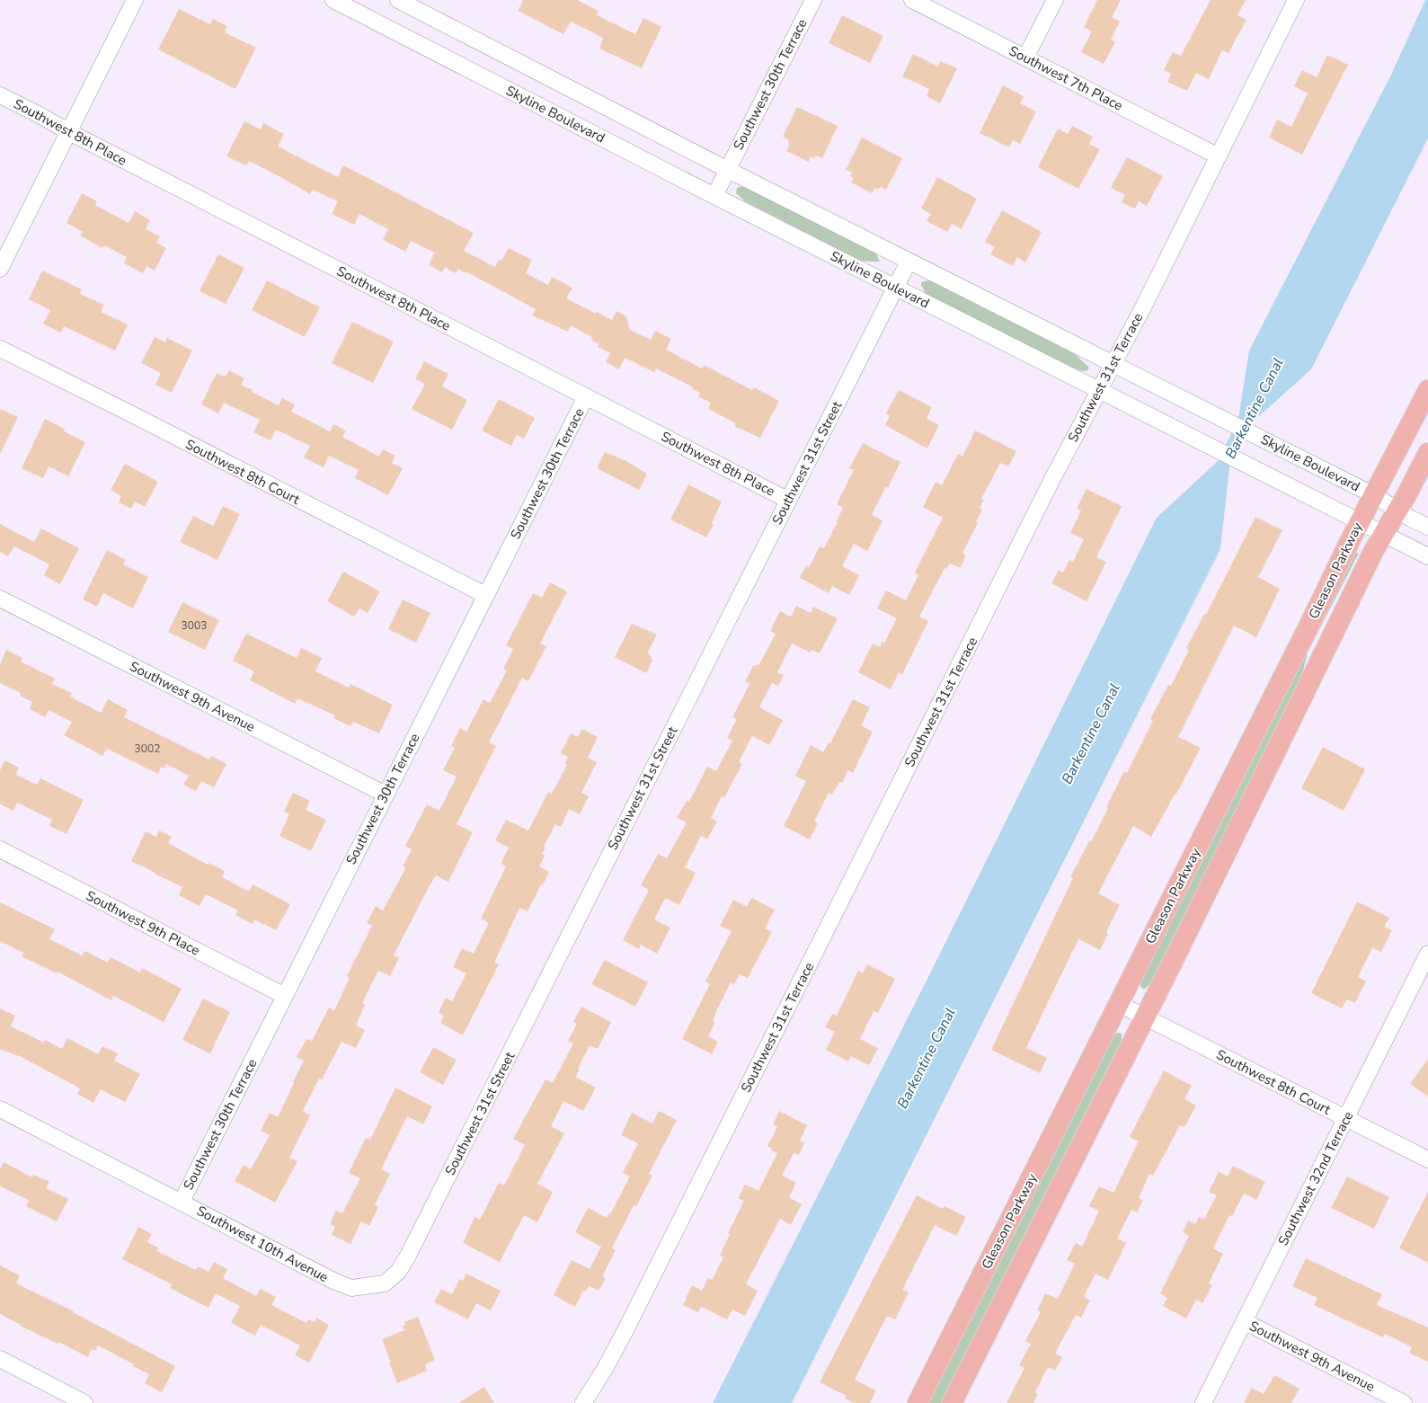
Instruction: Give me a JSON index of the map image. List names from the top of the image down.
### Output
{
  "streets": {
    "main road": ["Gleason Parkway"],
    "street": [
      "Southwest 7th Place",
      "Southwest 30th Terrace",
      "Skyline Boulevard",
      "Southwest 8th Place",
      "Southwest 31st Terrace",
      "Southwest 31st Street",
      "Southwest 8th Court",
      "Southwest 9th Avenue",
      "Southwest 9th Place",
      "Southwest 32nd Terrace",
      "Southwest 10th Avenue"
    ]
  },
  "crossings": [
    ["Southwest 7th Place", "Southwest 31st Terrace"],
    ["Southwest 30th Terrace", "Skyline Boulevard"],
    ["Southwest 30th Terrace", "Southwest 8th Place"],
    ["Southwest 30th Terrace", "Southwest 8th Court"],
    ["Southwest 30th Terrace", "Southwest 9th Avenue"],
    ["Southwest 30th Terrace", "Southwest 9th Place"],
    ["Southwest 30th Terrace", "Southwest 10th Avenue"],
    ["Skyline Boulevard", "Southwest 31st Terrace"],
    ["Skyline Boulevard", "Southwest 31st Street"],
    ["Skyline Boulevard", "Gleason Parkway"],
    ["Southwest 8th Place", "Southwest 31st Street"],
    ["Southwest 31st Street", "Southwest 10th Avenue"],
    ["Southwest 8th Court", "Gleason Parkway"],
    ["Southwest 8th Court", "Southwest 32nd Terrace"],
    ["Southwest 9th Avenue", "Southwest 32nd Terrace"]
  ],
  "water": ["Barkentine Canal"],
  "house_numbers": ["3003", "3002"]
}
